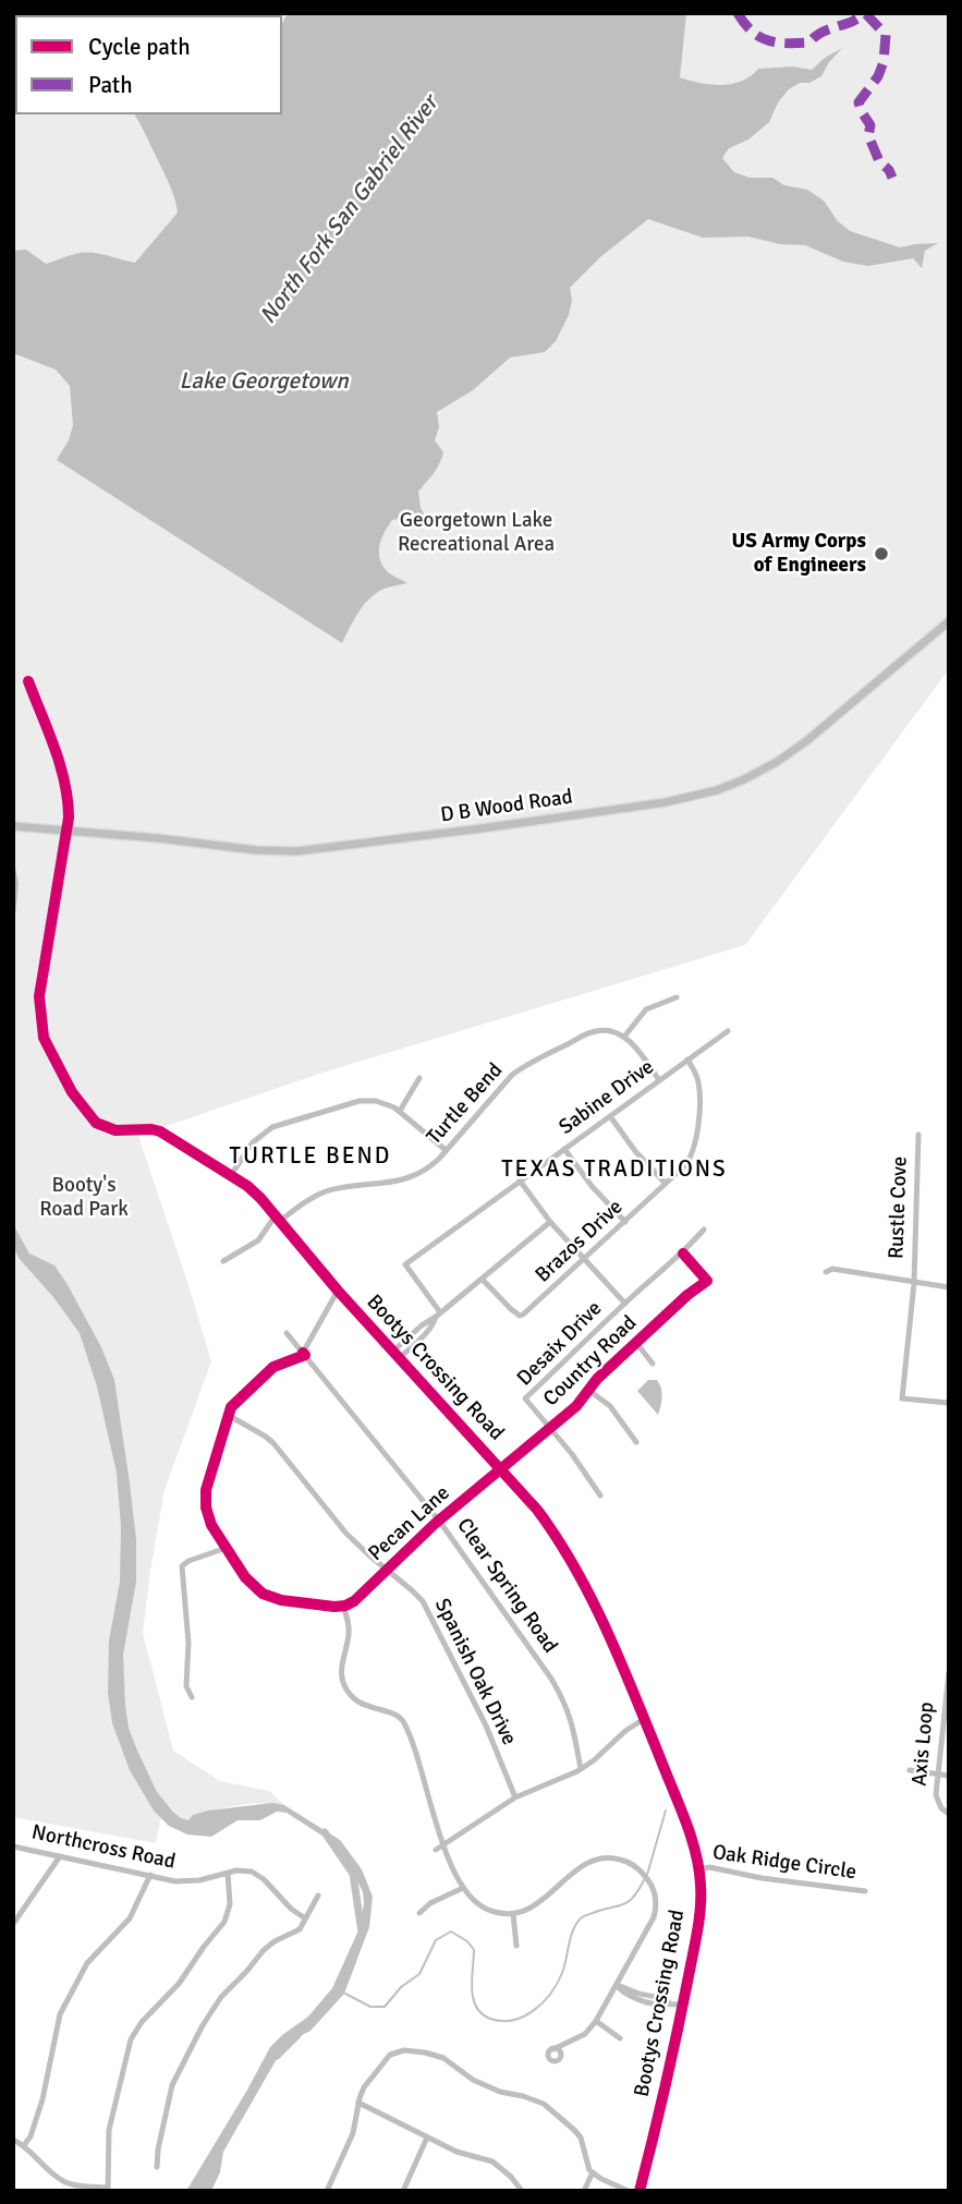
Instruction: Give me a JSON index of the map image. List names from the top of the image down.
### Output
{
  "streets": {
    "main road": ["D B Wood Road"],
    "street": [
      "Sabine Drive",
      "Turtle Bend",
      "Rustle Cove",
      "Brazos Drive",
      "Desaix Drive",
      "Country Road",
      "Bootys Crossing Road",
      "Pecan Lane",
      "Clear Spring Road",
      "Spanish Oak Drive",
      "Axis Loop",
      "Northcross Road",
      "Oak Ridge Circle"
    ]
  },
  "crossings": [
    ["Sabine Drive", "Brazos Drive"],
    ["Turtle Bend", "Bootys Crossing Road"],
    ["Desaix Drive", "Country Road"],
    ["Country Road", "Bootys Crossing Road"],
    ["Country Road", "Pecan Lane"],
    ["Bootys Crossing Road", "Pecan Lane"],
    ["Bootys Crossing Road", "Oak Ridge Circle"],
    ["Pecan Lane", "Clear Spring Road"],
    ["Pecan Lane", "Spanish Oak Drive"]
  ],
  "districts": ["TURTLE BEND", "TEXAS TRADITIONS"],
  "water": ["North Fork San Gabriel River", "Lake Georgetown"],
  "parks": ["Georgetown Lake Recreational Area", "Booty's Road Park"],
  "places": ["US Army Corps of Engineers"],
  "legend": ["Cycle path", "Path"]
}
